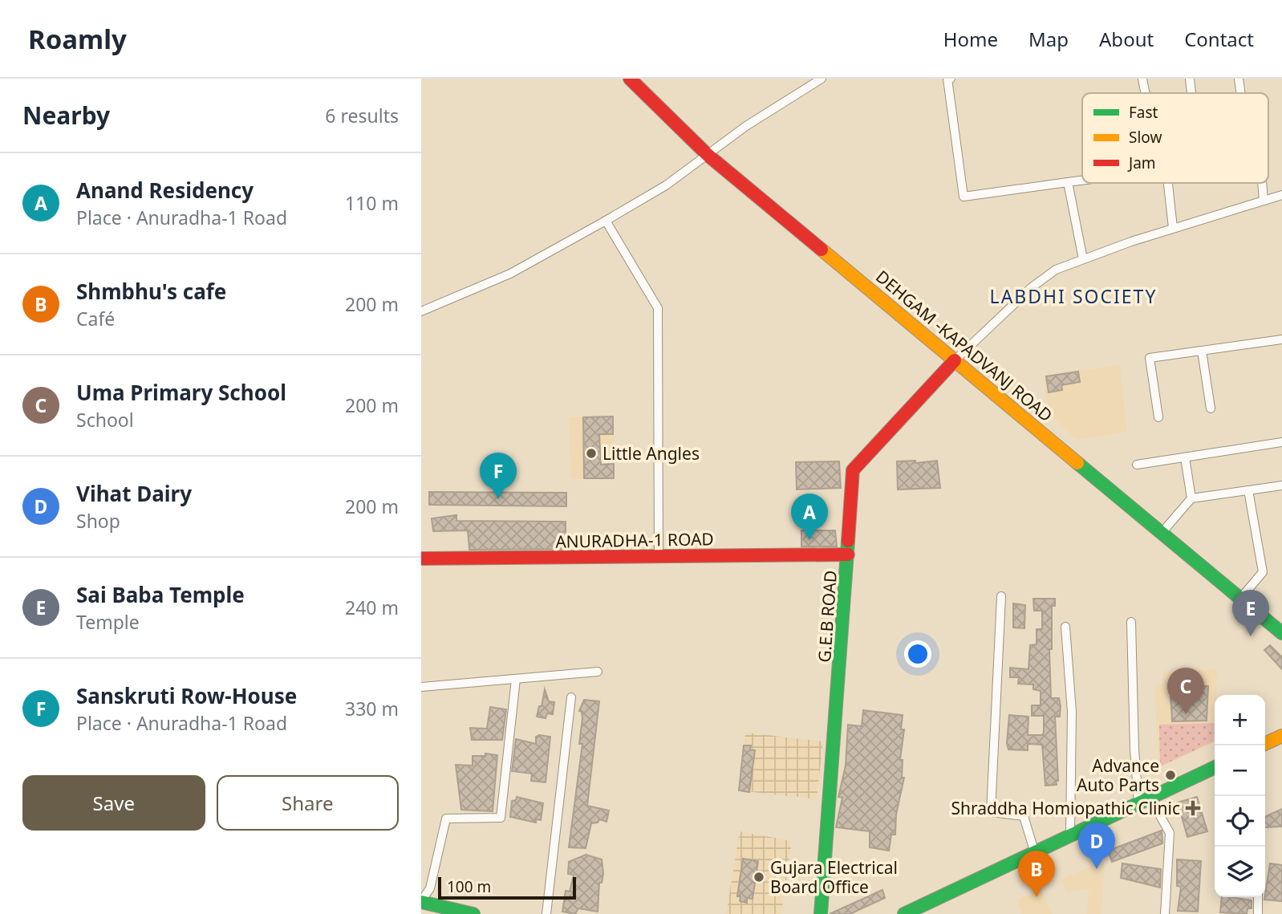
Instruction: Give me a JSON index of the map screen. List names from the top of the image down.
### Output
{
  "streets": {
    "main road": ["DEHGAM -KAPADVANJ ROAD", "ANURADHA-1 ROAD", "G.E.B ROAD"]
  },
  "crossings": [
    ["DEHGAM -KAPADVANJ ROAD", "G.E.B ROAD"],
    ["ANURADHA-1 ROAD", "G.E.B ROAD"]
  ],
  "districts": ["LABDHI SOCIETY"],
  "places": {
    "other": ["Little Angles", "Advance Auto Parts", "Gujara Electrical Board Office"],
    "health": ["Shraddha Homiopathic Clinic"]
  },
  "legend": ["Fast", "Slow", "Jam"],
  "scale_bar": "100 m",
  "page": {
    "header": "Roamly",
    "nav": [
      "Home",
      "Map",
      "About",
      "Contact"
    ],
    "heading": ["Nearby", "6 results"],
    "list": [
      {
        "mark": "A",
        "name": "Anand Residency",
        "note": "Place · Anuradha-1 Road",
        "value": "110 m"
      },
      {
        "mark": "B",
        "name": "Shmbhu's cafe",
        "note": "Café",
        "value": "200 m"
      },
      {
        "mark": "C",
        "name": "Uma Primary School",
        "note": "School",
        "value": "200 m"
      },
      {
        "mark": "D",
        "name": "Vihat Dairy",
        "note": "Shop",
        "value": "200 m"
      },
      {
        "mark": "E",
        "name": "Sai Baba Temple",
        "note": "Temple",
        "value": "240 m"
      },
      {
        "mark": "F",
        "name": "Sanskruti Row-House",
        "note": "Place · Anuradha-1 Road",
        "value": "330 m"
      }
    ],
    "pins": [
      "F",
      "A",
      "E",
      "C",
      "D",
      "B"
    ],
    "map_buttons": ["+", "−"],
    "buttons": ["Save", "Share"],
    "scale": "100 m"
  }
}
